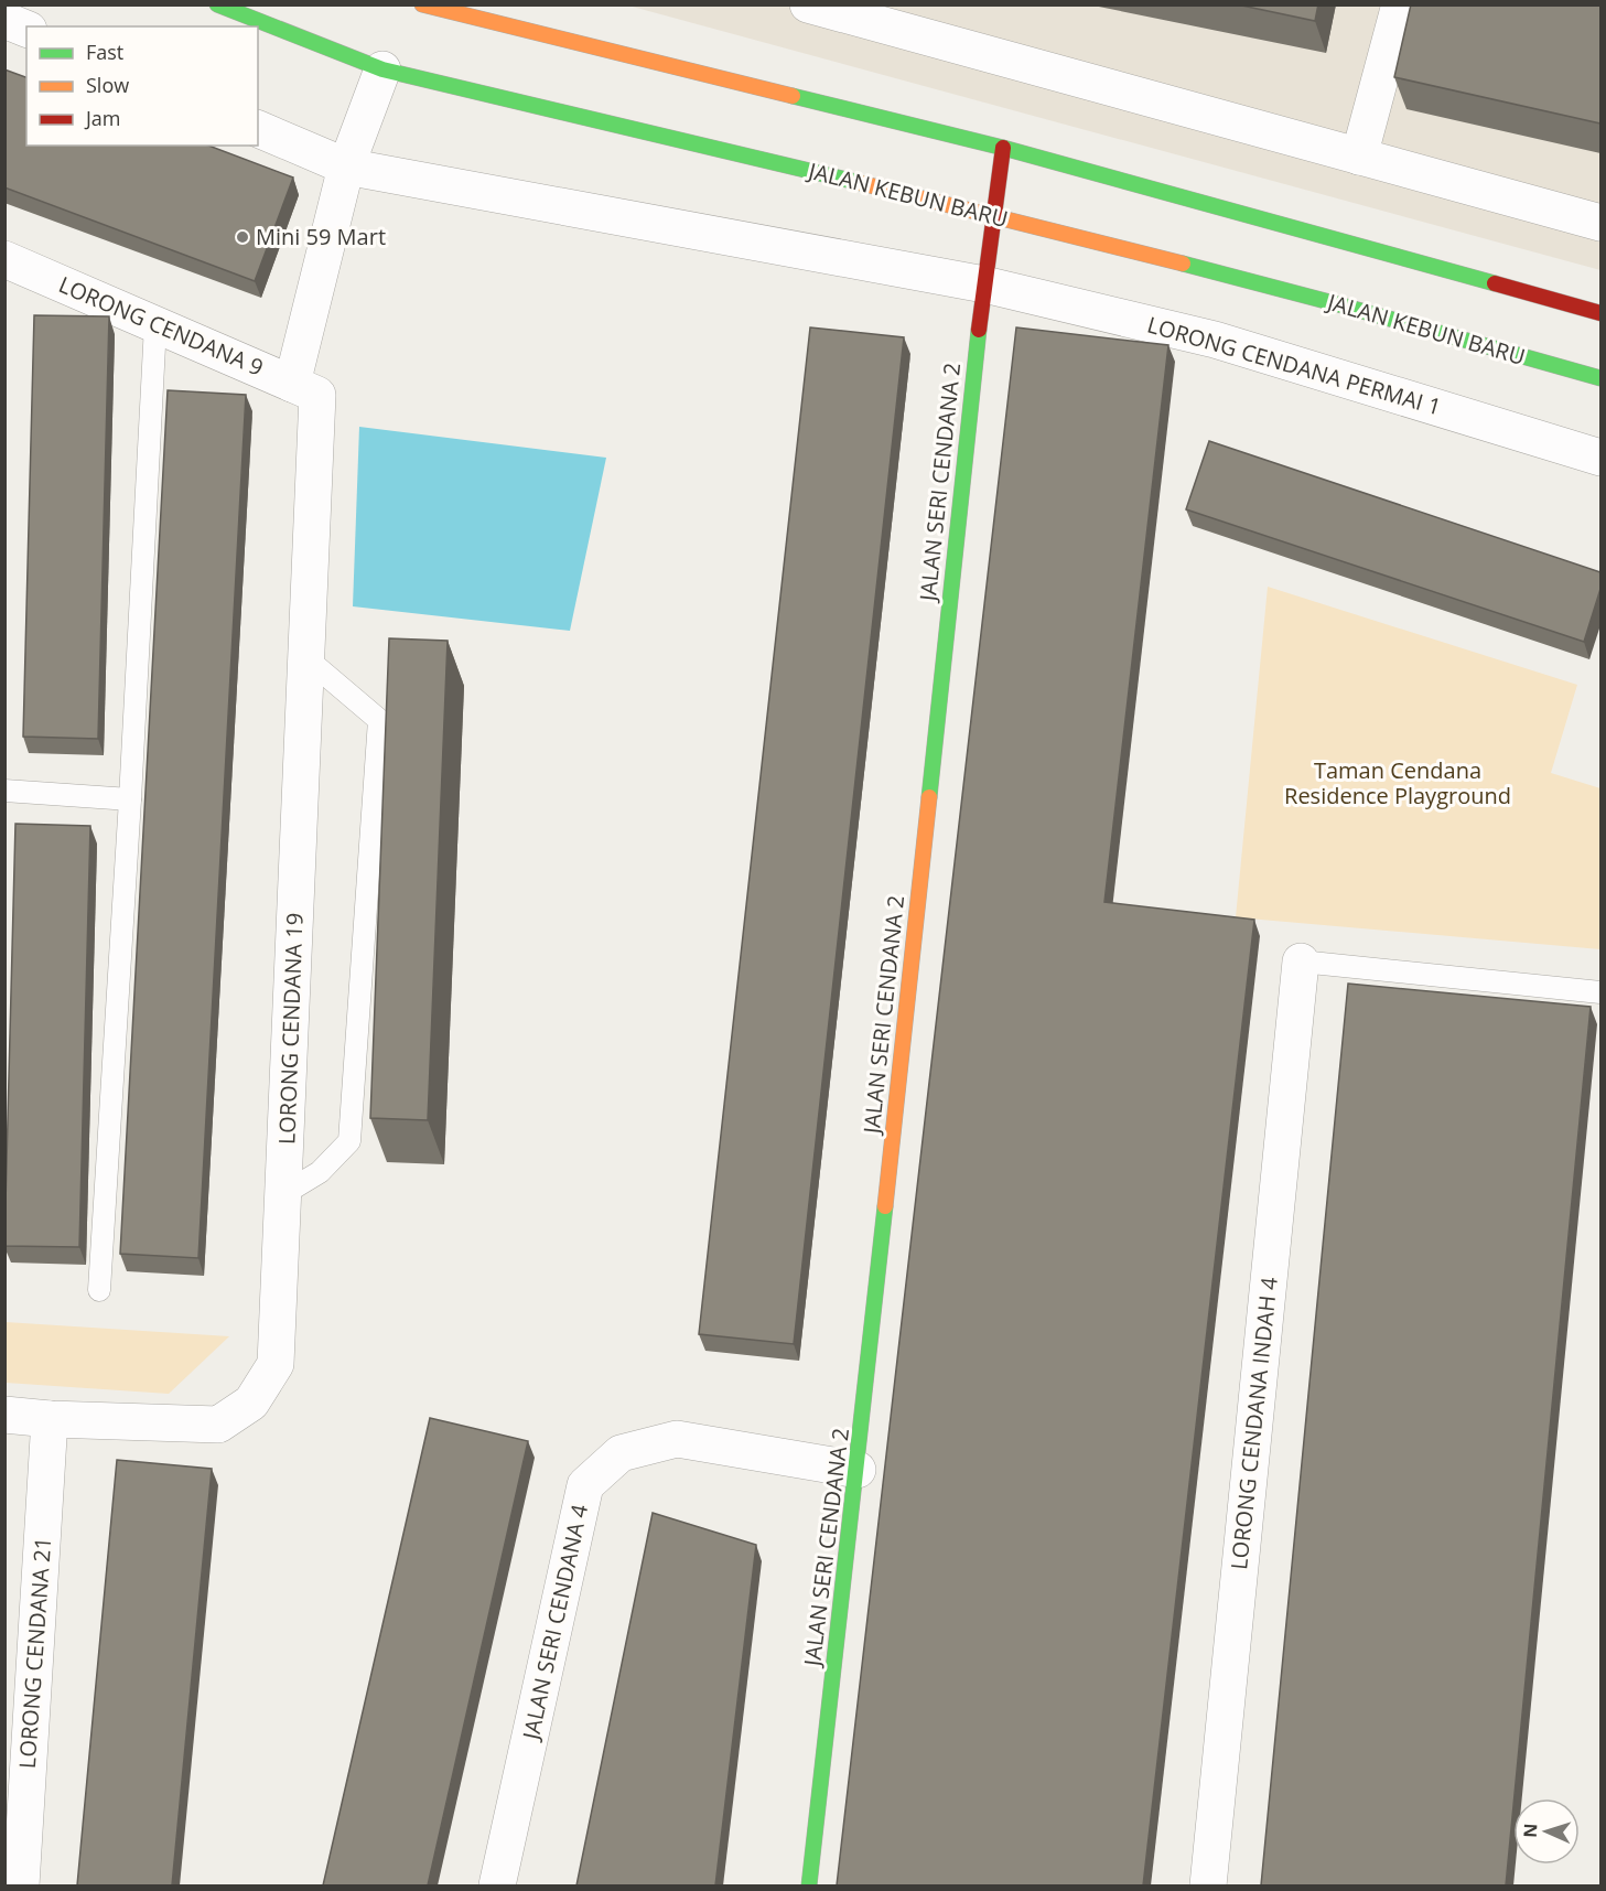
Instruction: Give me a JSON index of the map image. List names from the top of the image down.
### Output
{
  "streets": {
    "street": [
      "JALAN KEBUN BARU",
      "LORONG CENDANA 9",
      "LORONG CENDANA PERMAI 1",
      "JALAN SERI CENDANA 2",
      "LORONG CENDANA 19",
      "LORONG CENDANA INDAH 4",
      "JALAN SERI CENDANA 4",
      "LORONG CENDANA 21"
    ]
  },
  "crossings": [
    ["JALAN KEBUN BARU", "JALAN SERI CENDANA 2"],
    ["JALAN KEBUN BARU", "LORONG CENDANA 19"],
    ["LORONG CENDANA 9", "LORONG CENDANA 19"],
    ["LORONG CENDANA PERMAI 1", "JALAN SERI CENDANA 2"],
    ["LORONG CENDANA PERMAI 1", "LORONG CENDANA 19"],
    ["JALAN SERI CENDANA 2", "JALAN SERI CENDANA 4"],
    ["LORONG CENDANA 19", "LORONG CENDANA 21"]
  ],
  "parks": ["Taman Cendana Residence Playground"],
  "places": ["Mini 59 Mart"],
  "legend": ["Fast", "Slow", "Jam"],
  "north": "left"
}
